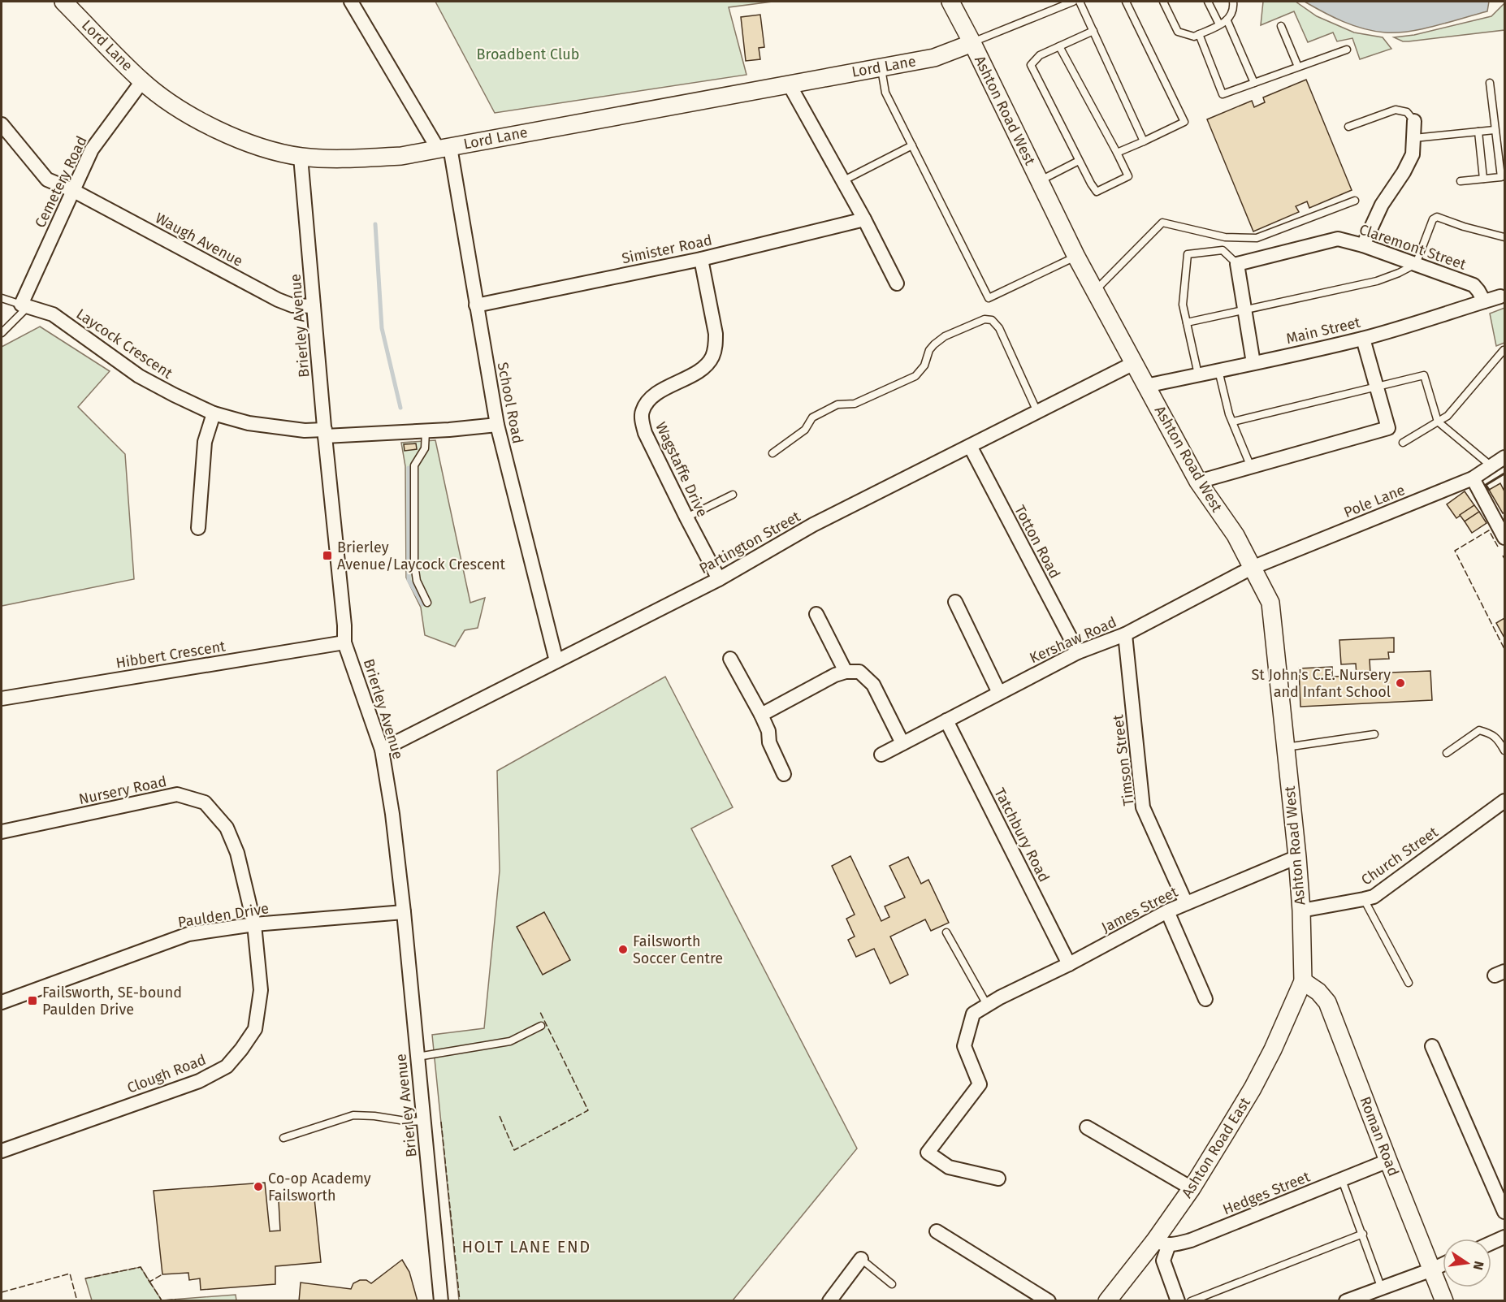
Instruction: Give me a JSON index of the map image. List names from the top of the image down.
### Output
{
  "streets": {
    "street": [
      "Lord Lane",
      "Ashton Road West",
      "Cemetery Road",
      "Waugh Avenue",
      "Claremont Street",
      "Simister Road",
      "Brierley Avenue",
      "Main Street",
      "Laycock Crescent",
      "School Road",
      "Wagstaffe Drive",
      "Pole Lane",
      "Totton Road",
      "Partington Street",
      "Kershaw Road",
      "Hibbert Crescent",
      "Timson Street",
      "Nursery Road",
      "Tatchbury Road",
      "Church Street",
      "James Street",
      "Paulden Drive",
      "Clough Road",
      "Roman Road",
      "Ashton Road East",
      "Hedges Street"
    ]
  },
  "crossings": [
    ["Lord Lane", "Ashton Road West"],
    ["Lord Lane", "Cemetery Road"],
    ["Lord Lane", "Brierley Avenue"],
    ["Lord Lane", "School Road"],
    ["Ashton Road West", "Main Street"],
    ["Ashton Road West", "Pole Lane"],
    ["Ashton Road West", "Partington Street"],
    ["Ashton Road West", "Kershaw Road"],
    ["Ashton Road West", "Church Street"],
    ["Ashton Road West", "James Street"],
    ["Ashton Road West", "Roman Road"],
    ["Ashton Road West", "Ashton Road East"],
    ["Cemetery Road", "Waugh Avenue"],
    ["Cemetery Road", "Laycock Crescent"],
    ["Waugh Avenue", "Brierley Avenue"],
    ["Claremont Street", "Main Street"],
    ["Simister Road", "School Road"],
    ["Simister Road", "Wagstaffe Drive"],
    ["Brierley Avenue", "Laycock Crescent"],
    ["Brierley Avenue", "Partington Street"],
    ["Brierley Avenue", "Hibbert Crescent"],
    ["Brierley Avenue", "Paulden Drive"],
    ["Laycock Crescent", "School Road"],
    ["School Road", "Partington Street"],
    ["Wagstaffe Drive", "Partington Street"],
    ["Pole Lane", "Kershaw Road"],
    ["Totton Road", "Partington Street"],
    ["Totton Road", "Kershaw Road"],
    ["Kershaw Road", "Timson Street"],
    ["Kershaw Road", "Tatchbury Road"],
    ["Timson Street", "James Street"],
    ["Nursery Road", "Paulden Drive"],
    ["Nursery Road", "Clough Road"],
    ["Tatchbury Road", "James Street"],
    ["Paulden Drive", "Clough Road"],
    ["Roman Road", "Ashton Road East"],
    ["Roman Road", "Hedges Street"],
    ["Ashton Road East", "Hedges Street"]
  ],
  "districts": ["HOLT LANE END"],
  "parks": ["Broadbent Club"],
  "places": {
    "transit": ["Brierley Avenue/Laycock Crescent", "Failsworth, SE-bound Paulden Drive"],
    "other": ["St John's C.E. Nursery and Infant School", "Failsworth Soccer Centre", "Co-op Academy Failsworth"]
  },
  "north": "right"
}
